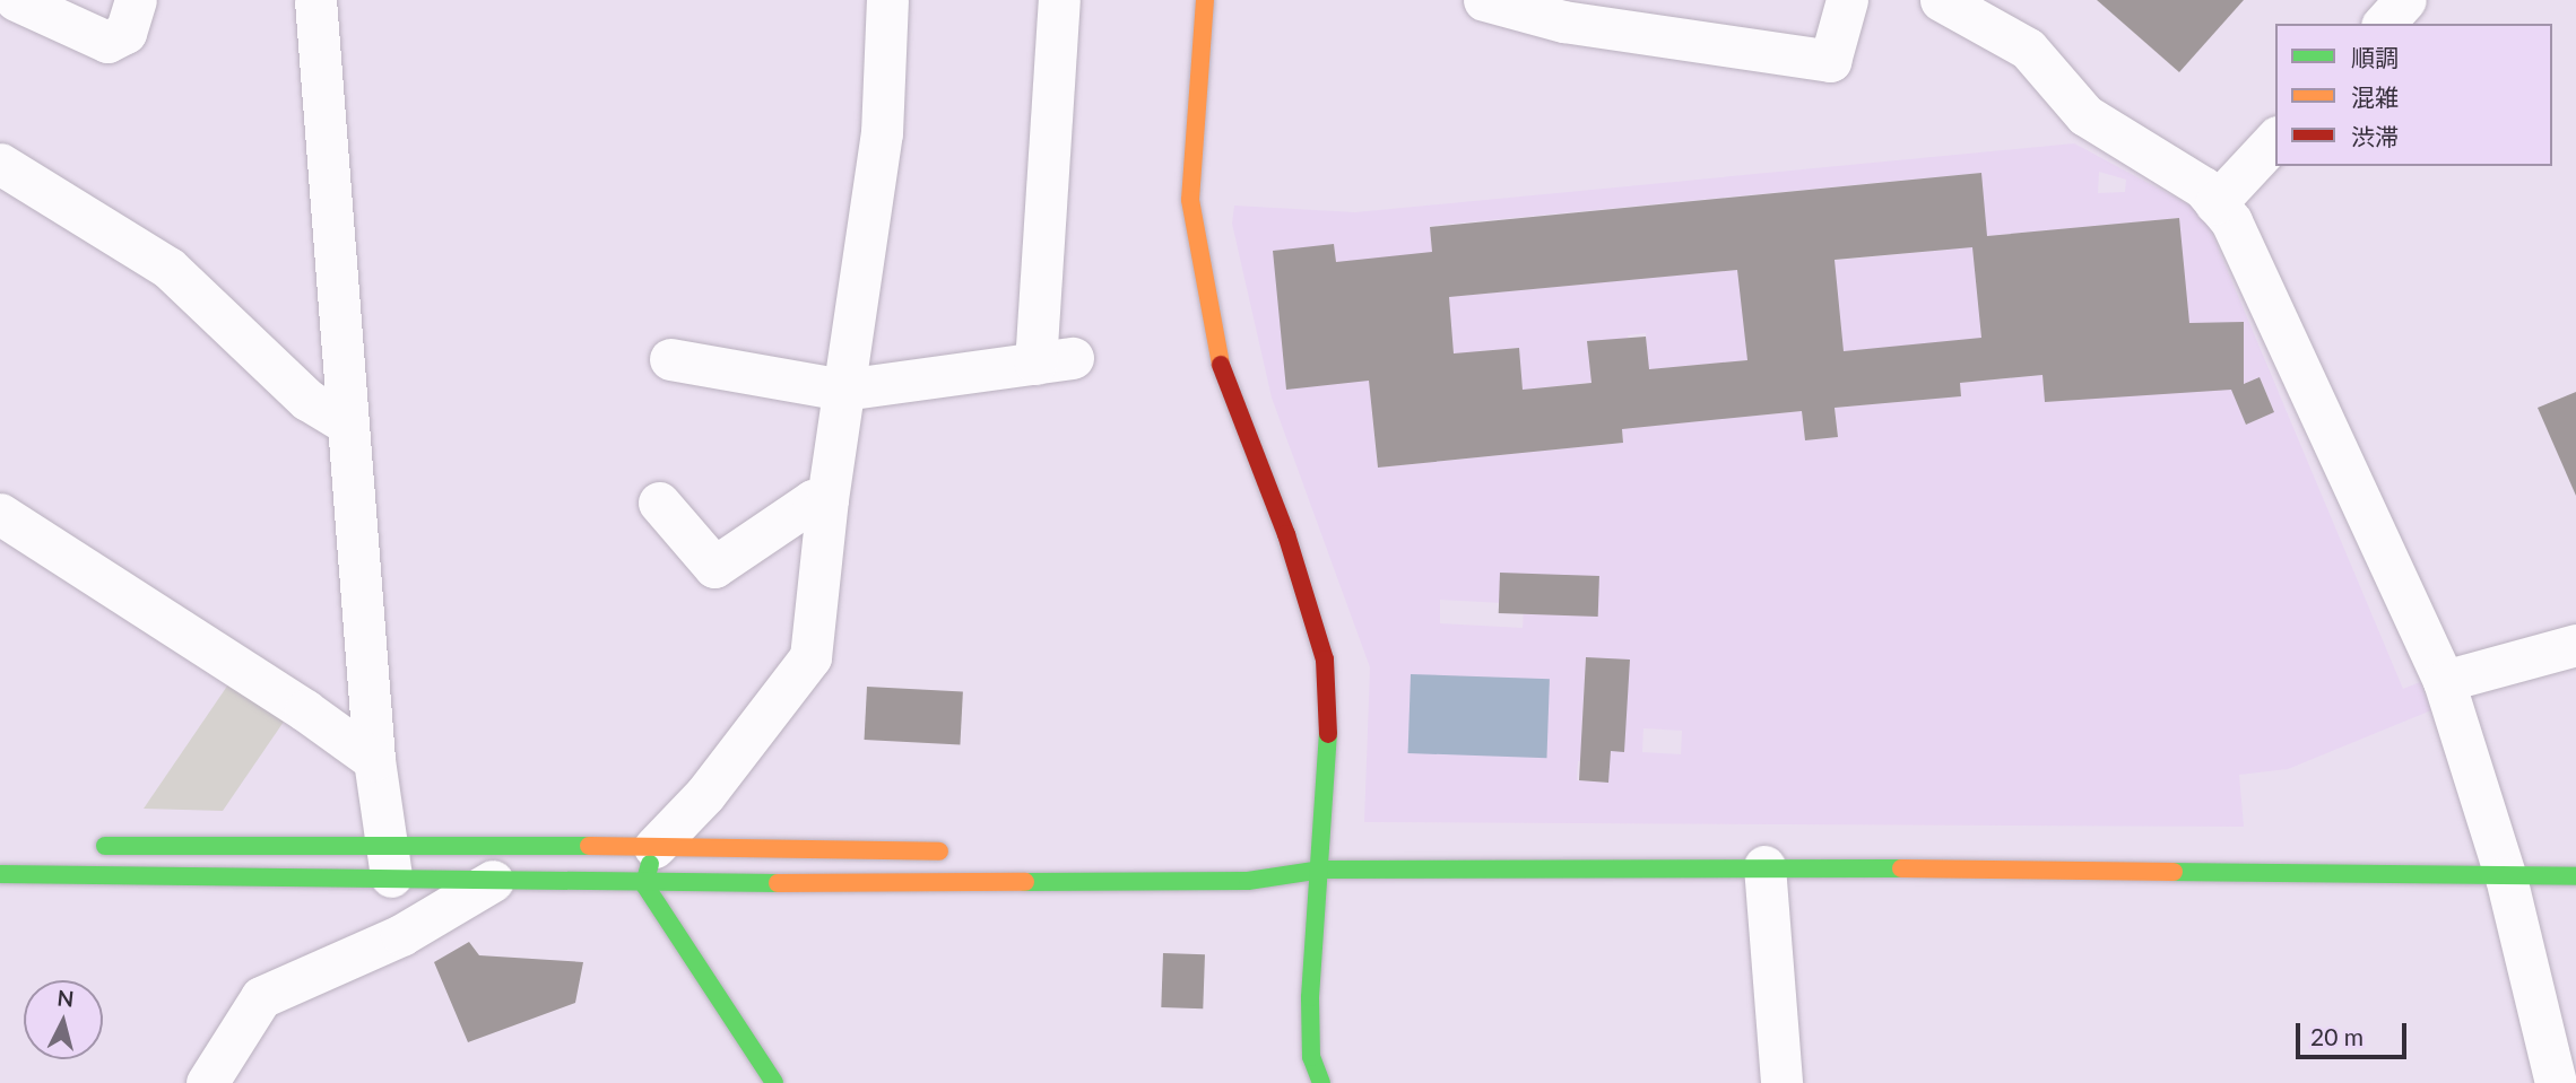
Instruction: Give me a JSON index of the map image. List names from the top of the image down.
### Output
{
  "legend": ["順調", "混雑", "渋滞"],
  "scale_bar": "20 m",
  "north": "top"
}
